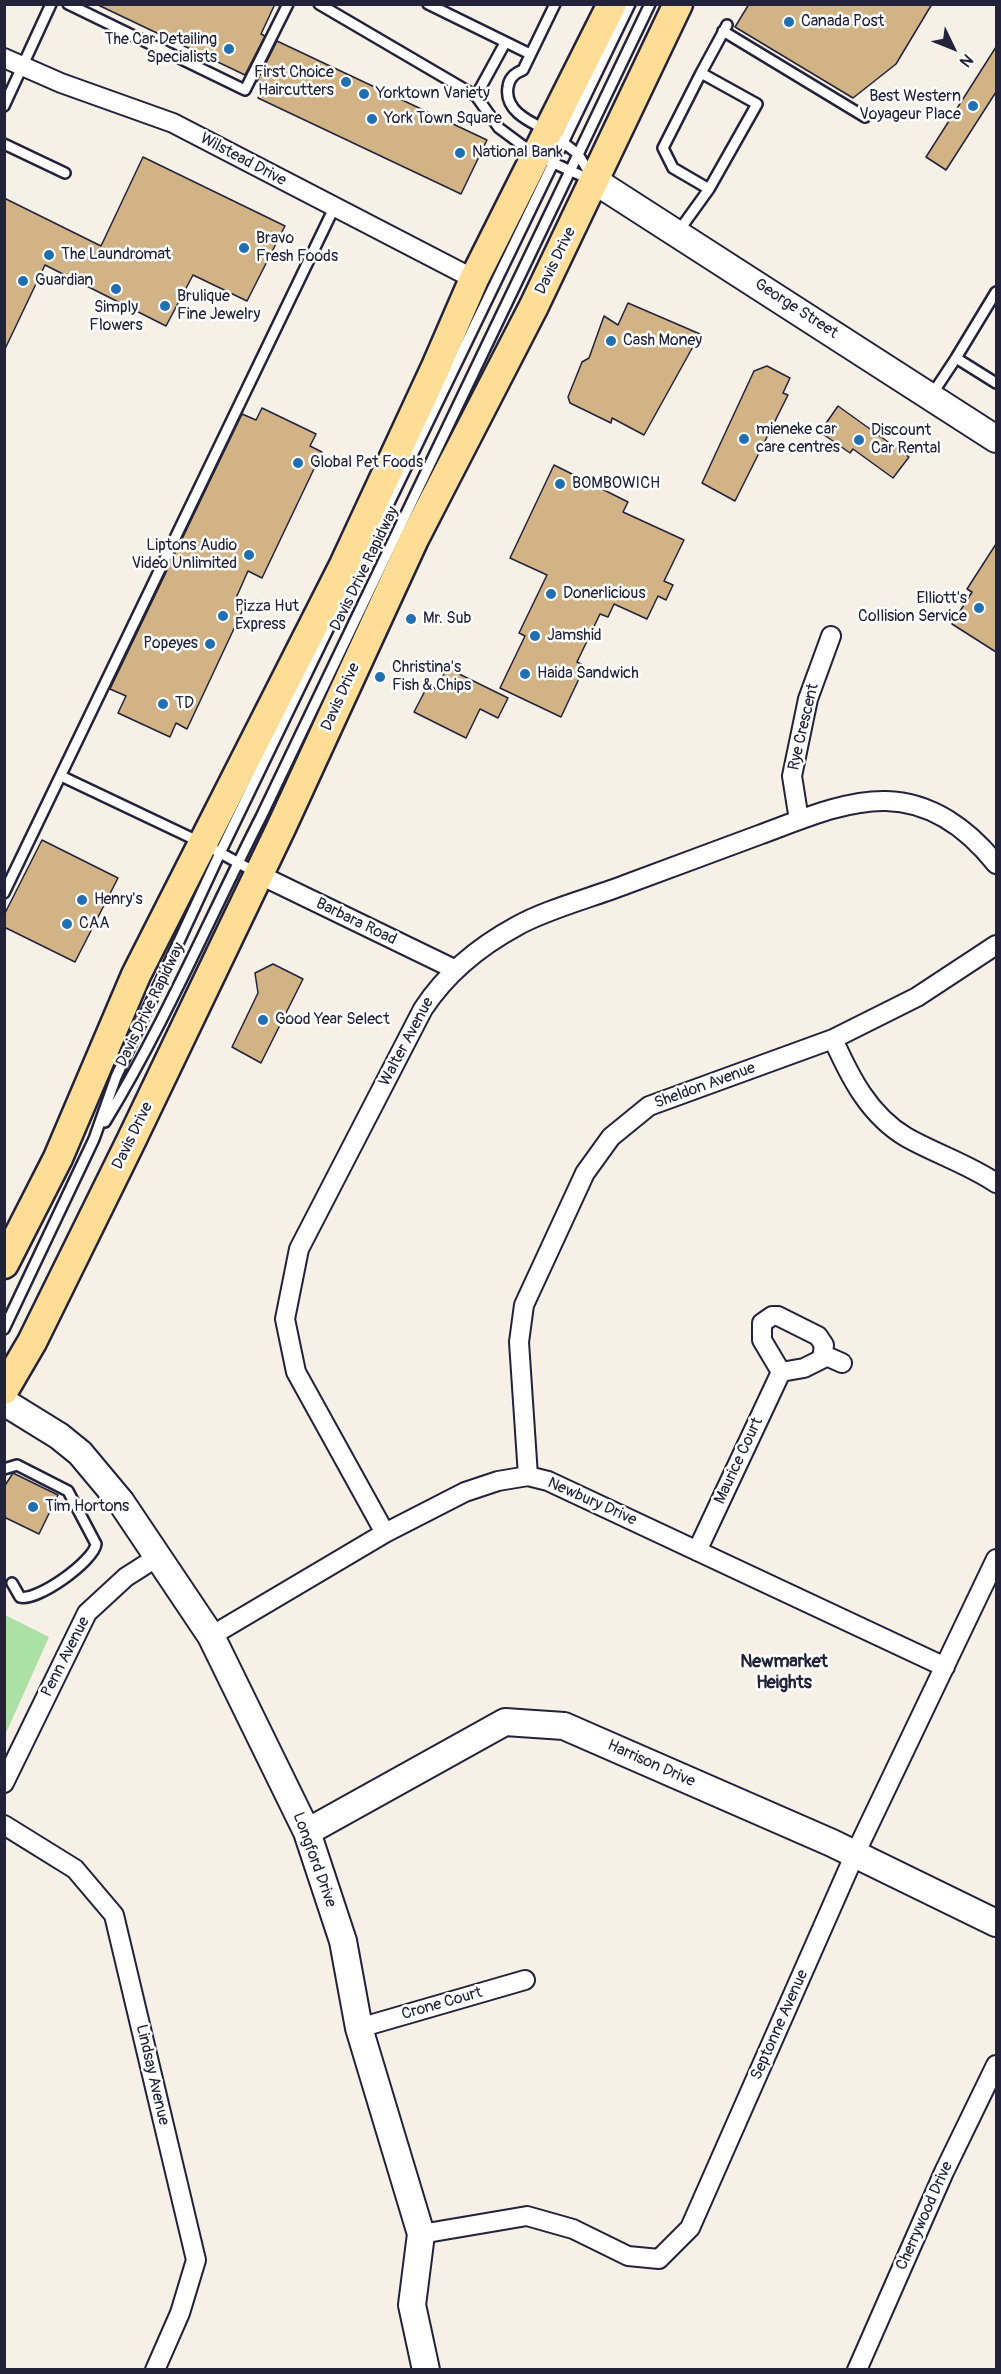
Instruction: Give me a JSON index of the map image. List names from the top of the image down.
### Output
{
  "streets": {
    "main road": ["Davis Drive"],
    "street": [
      "Wilstead Drive",
      "George Street",
      "Rye Crescent",
      "Barbara Road",
      "Walter Avenue",
      "Sheldon Avenue",
      "Maurice Court",
      "Newbury Drive",
      "Penn Avenue",
      "Harrison Drive",
      "Longford Drive",
      "Crone Court",
      "Septonne Avenue",
      "Lindsay Avenue",
      "Cherrywood Drive"
    ],
    "lane": ["Davis Drive Rapidway"]
  },
  "crossings": [
    ["Davis Drive", "George Street"],
    ["Davis Drive", "Davis Drive Rapidway"],
    ["Davis Drive", "Barbara Road"],
    ["Davis Drive Rapidway", "Barbara Road"],
    ["Rye Crescent", "Walter Avenue"],
    ["Barbara Road", "Walter Avenue"],
    ["Walter Avenue", "Newbury Drive"],
    ["Sheldon Avenue", "Newbury Drive"],
    ["Maurice Court", "Newbury Drive"],
    ["Newbury Drive", "Longford Drive"],
    ["Newbury Drive", "Septonne Avenue"],
    ["Penn Avenue", "Longford Drive"],
    ["Harrison Drive", "Longford Drive"],
    ["Harrison Drive", "Septonne Avenue"],
    ["Longford Drive", "Crone Court"],
    ["Longford Drive", "Septonne Avenue"]
  ],
  "districts": ["Newmarket Heights"],
  "places": [
    "Canada Post",
    "The Car Detailing Specialists",
    "First Choice Haircutters",
    "Yorktown Variety",
    "Best Western Voyageur Place",
    "York Town Square",
    "National Bank",
    "Bravo Fresh Foods",
    "The Laundromat",
    "Guardian",
    "Simply Flowers",
    "Brulique Fine Jewelry",
    "Cash Money",
    "mieneke car care centres",
    "Discount Car Rental",
    "Global Pet Foods",
    "BOMBOWICH",
    "Liptons Audio Video Unlimited",
    "Donerlicious",
    "Elliott's Collision Service",
    "Pizza Hut Express",
    "Mr. Sub",
    "Jamshid",
    "Popeyes",
    "Haida Sandwich",
    "Christina's Fish & Chips",
    "TD",
    "Henry's",
    "CAA",
    "Good Year Select",
    "Tim Hortons"
  ],
  "north": "bottom right"
}
